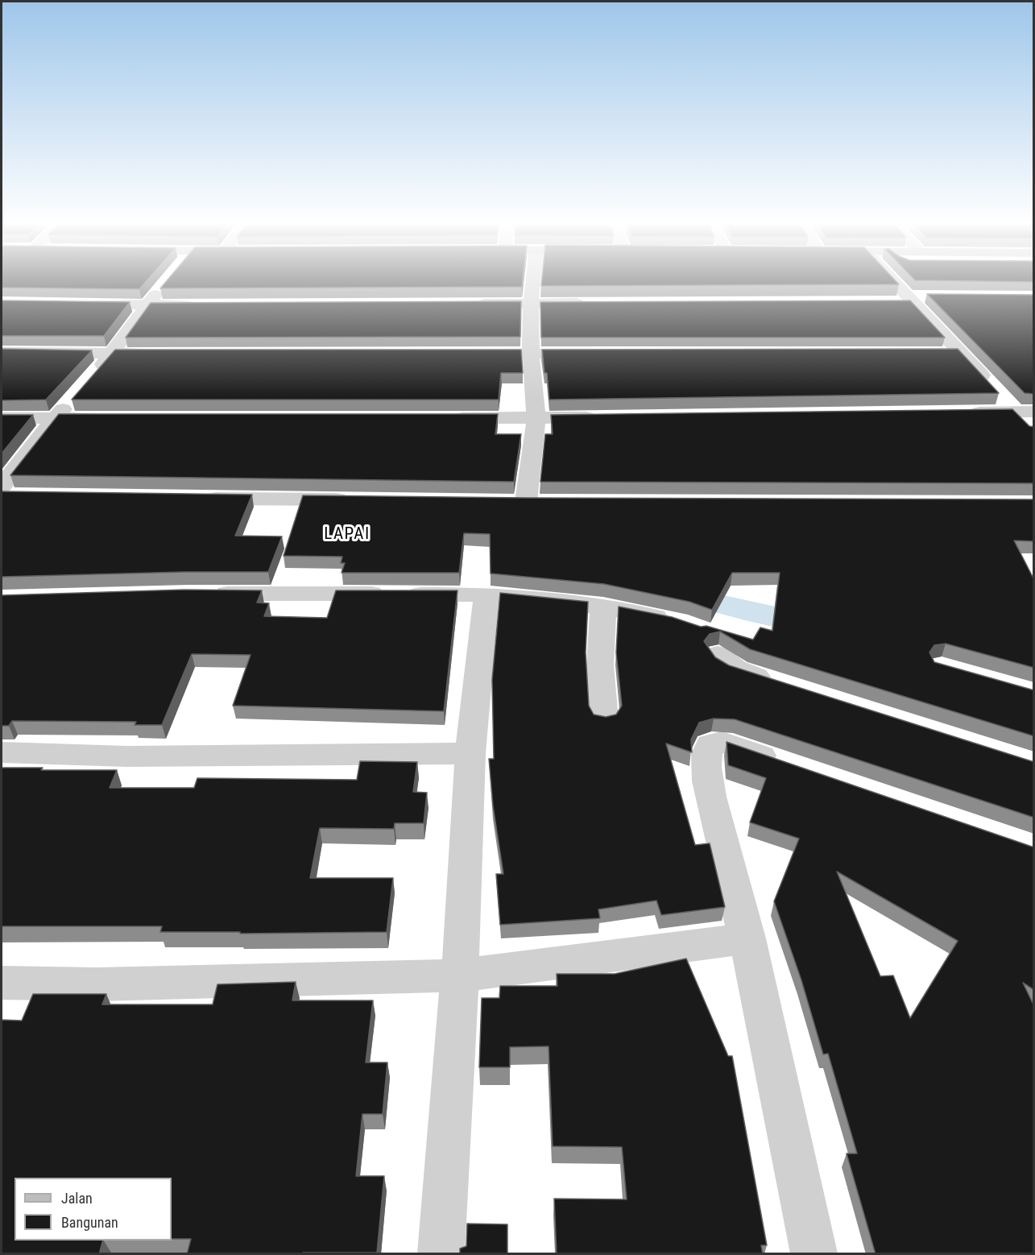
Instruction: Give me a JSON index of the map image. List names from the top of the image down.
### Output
{
  "districts": ["LAPAI"],
  "legend": ["Jalan", "Bangunan"]
}
